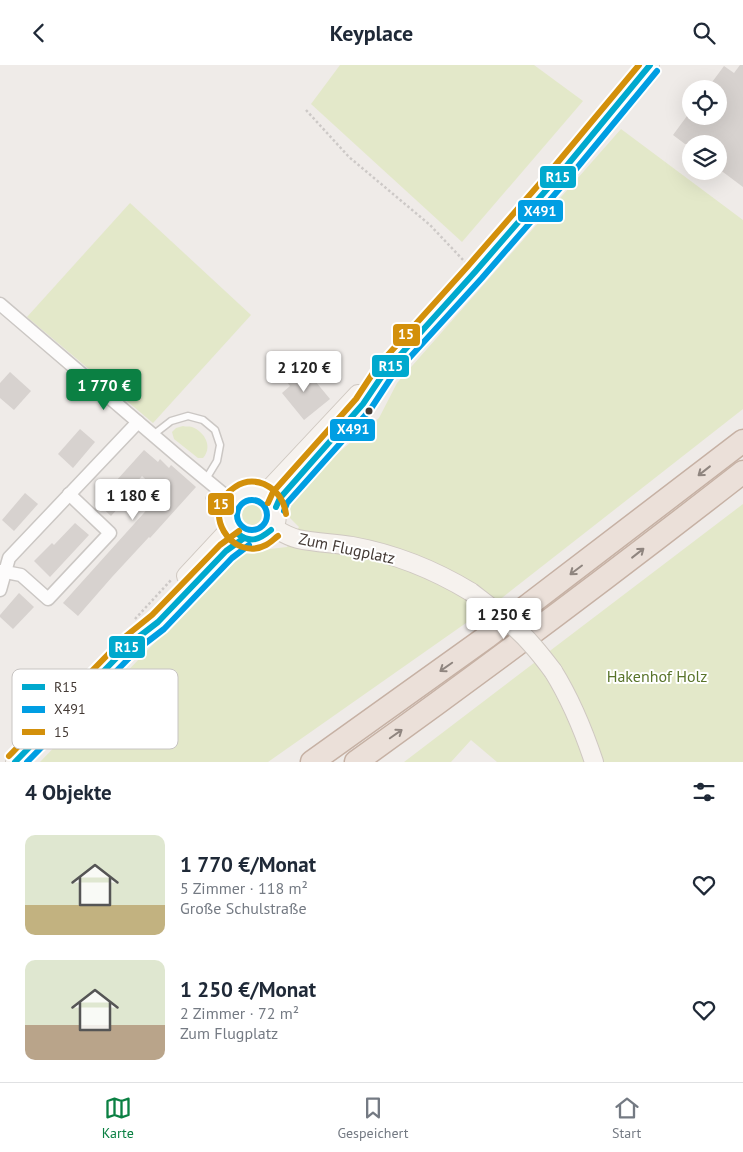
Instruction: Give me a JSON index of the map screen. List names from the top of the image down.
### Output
{
  "streets": {
    "street": ["Zum Flugplatz"]
  },
  "parks": ["Hakenhof Holz"],
  "lines": ["transit line R15", "transit line 15", "transit line X491"],
  "legend": ["R15", "X491", "15"],
  "page": {
    "header": "Keyplace",
    "price": [
      "2 120 €",
      "1 770 €",
      "1 180 €",
      "1 250 €"
    ],
    "heading": "4 Objekte",
    "list": [
      {
        "name": "1 770 €/Monat",
        "note": "5 Zimmer · 118 m² · Große Schulstraße"
      },
      {
        "name": "1 250 €/Monat",
        "note": "2 Zimmer · 72 m² · Zum Flugplatz"
      }
    ],
    "tabs": ["Karte", "Gespeichert", "Start"]
  }
}
